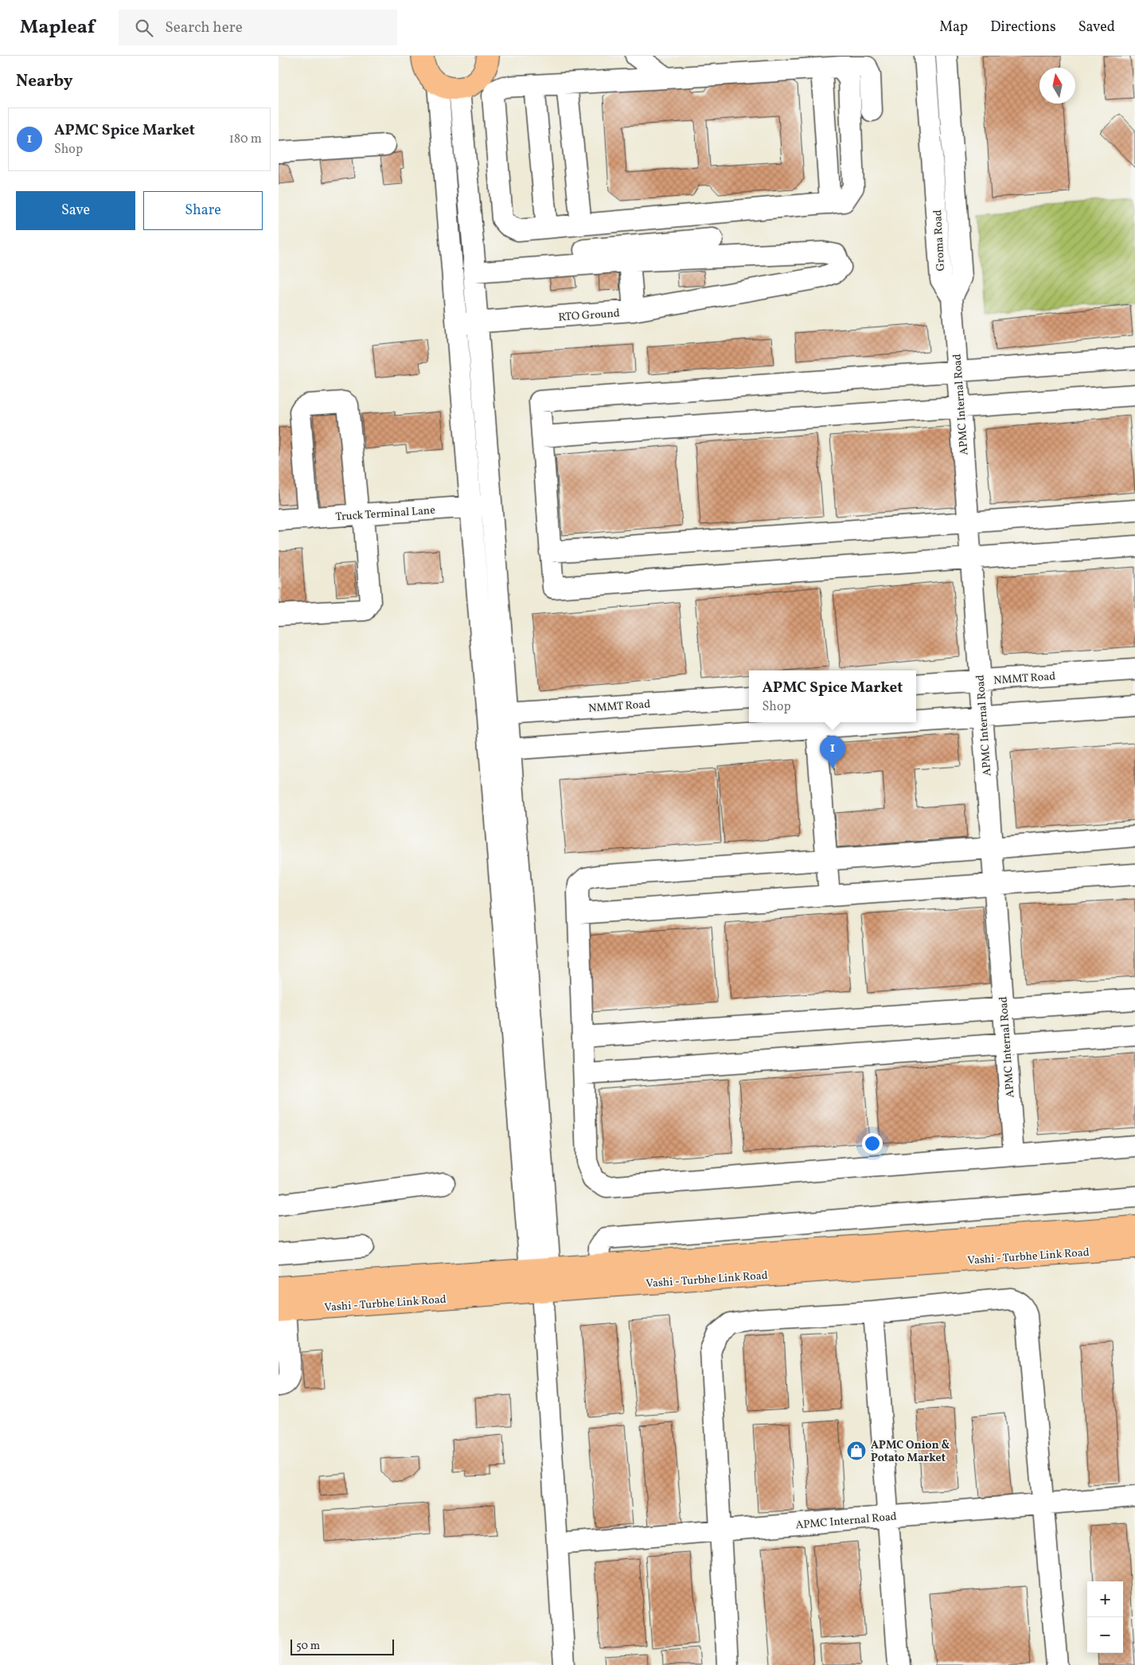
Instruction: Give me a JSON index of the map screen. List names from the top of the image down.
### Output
{
  "streets": {
    "main road": ["Vashi - Turbhe Link Road"],
    "street": [
      "Groma Road",
      "RTO Ground",
      "APMC Internal Road",
      "Truck Terminal Lane",
      "NMMT Road"
    ]
  },
  "crossings": [
    ["Groma Road", "APMC Internal Road"],
    ["APMC Internal Road", "NMMT Road"]
  ],
  "places": {
    "shop": ["APMC Onion & Potato Market"]
  },
  "scale_bar": "50 m",
  "north": "top",
  "page": {
    "header": "Mapleaf",
    "search": "Search here",
    "nav": ["Map", "Directions", "Saved"],
    "heading": "Nearby",
    "list": [
      {
        "mark": "1",
        "name": "APMC Spice Market",
        "note": "Shop",
        "value": "180 m"
      }
    ],
    "buttons": ["Save", "Share"],
    "popup": ["APMC Spice Market", "Shop"],
    "pins": "1",
    "map_buttons": ["+", "−"],
    "scale": "50 m"
  }
}
